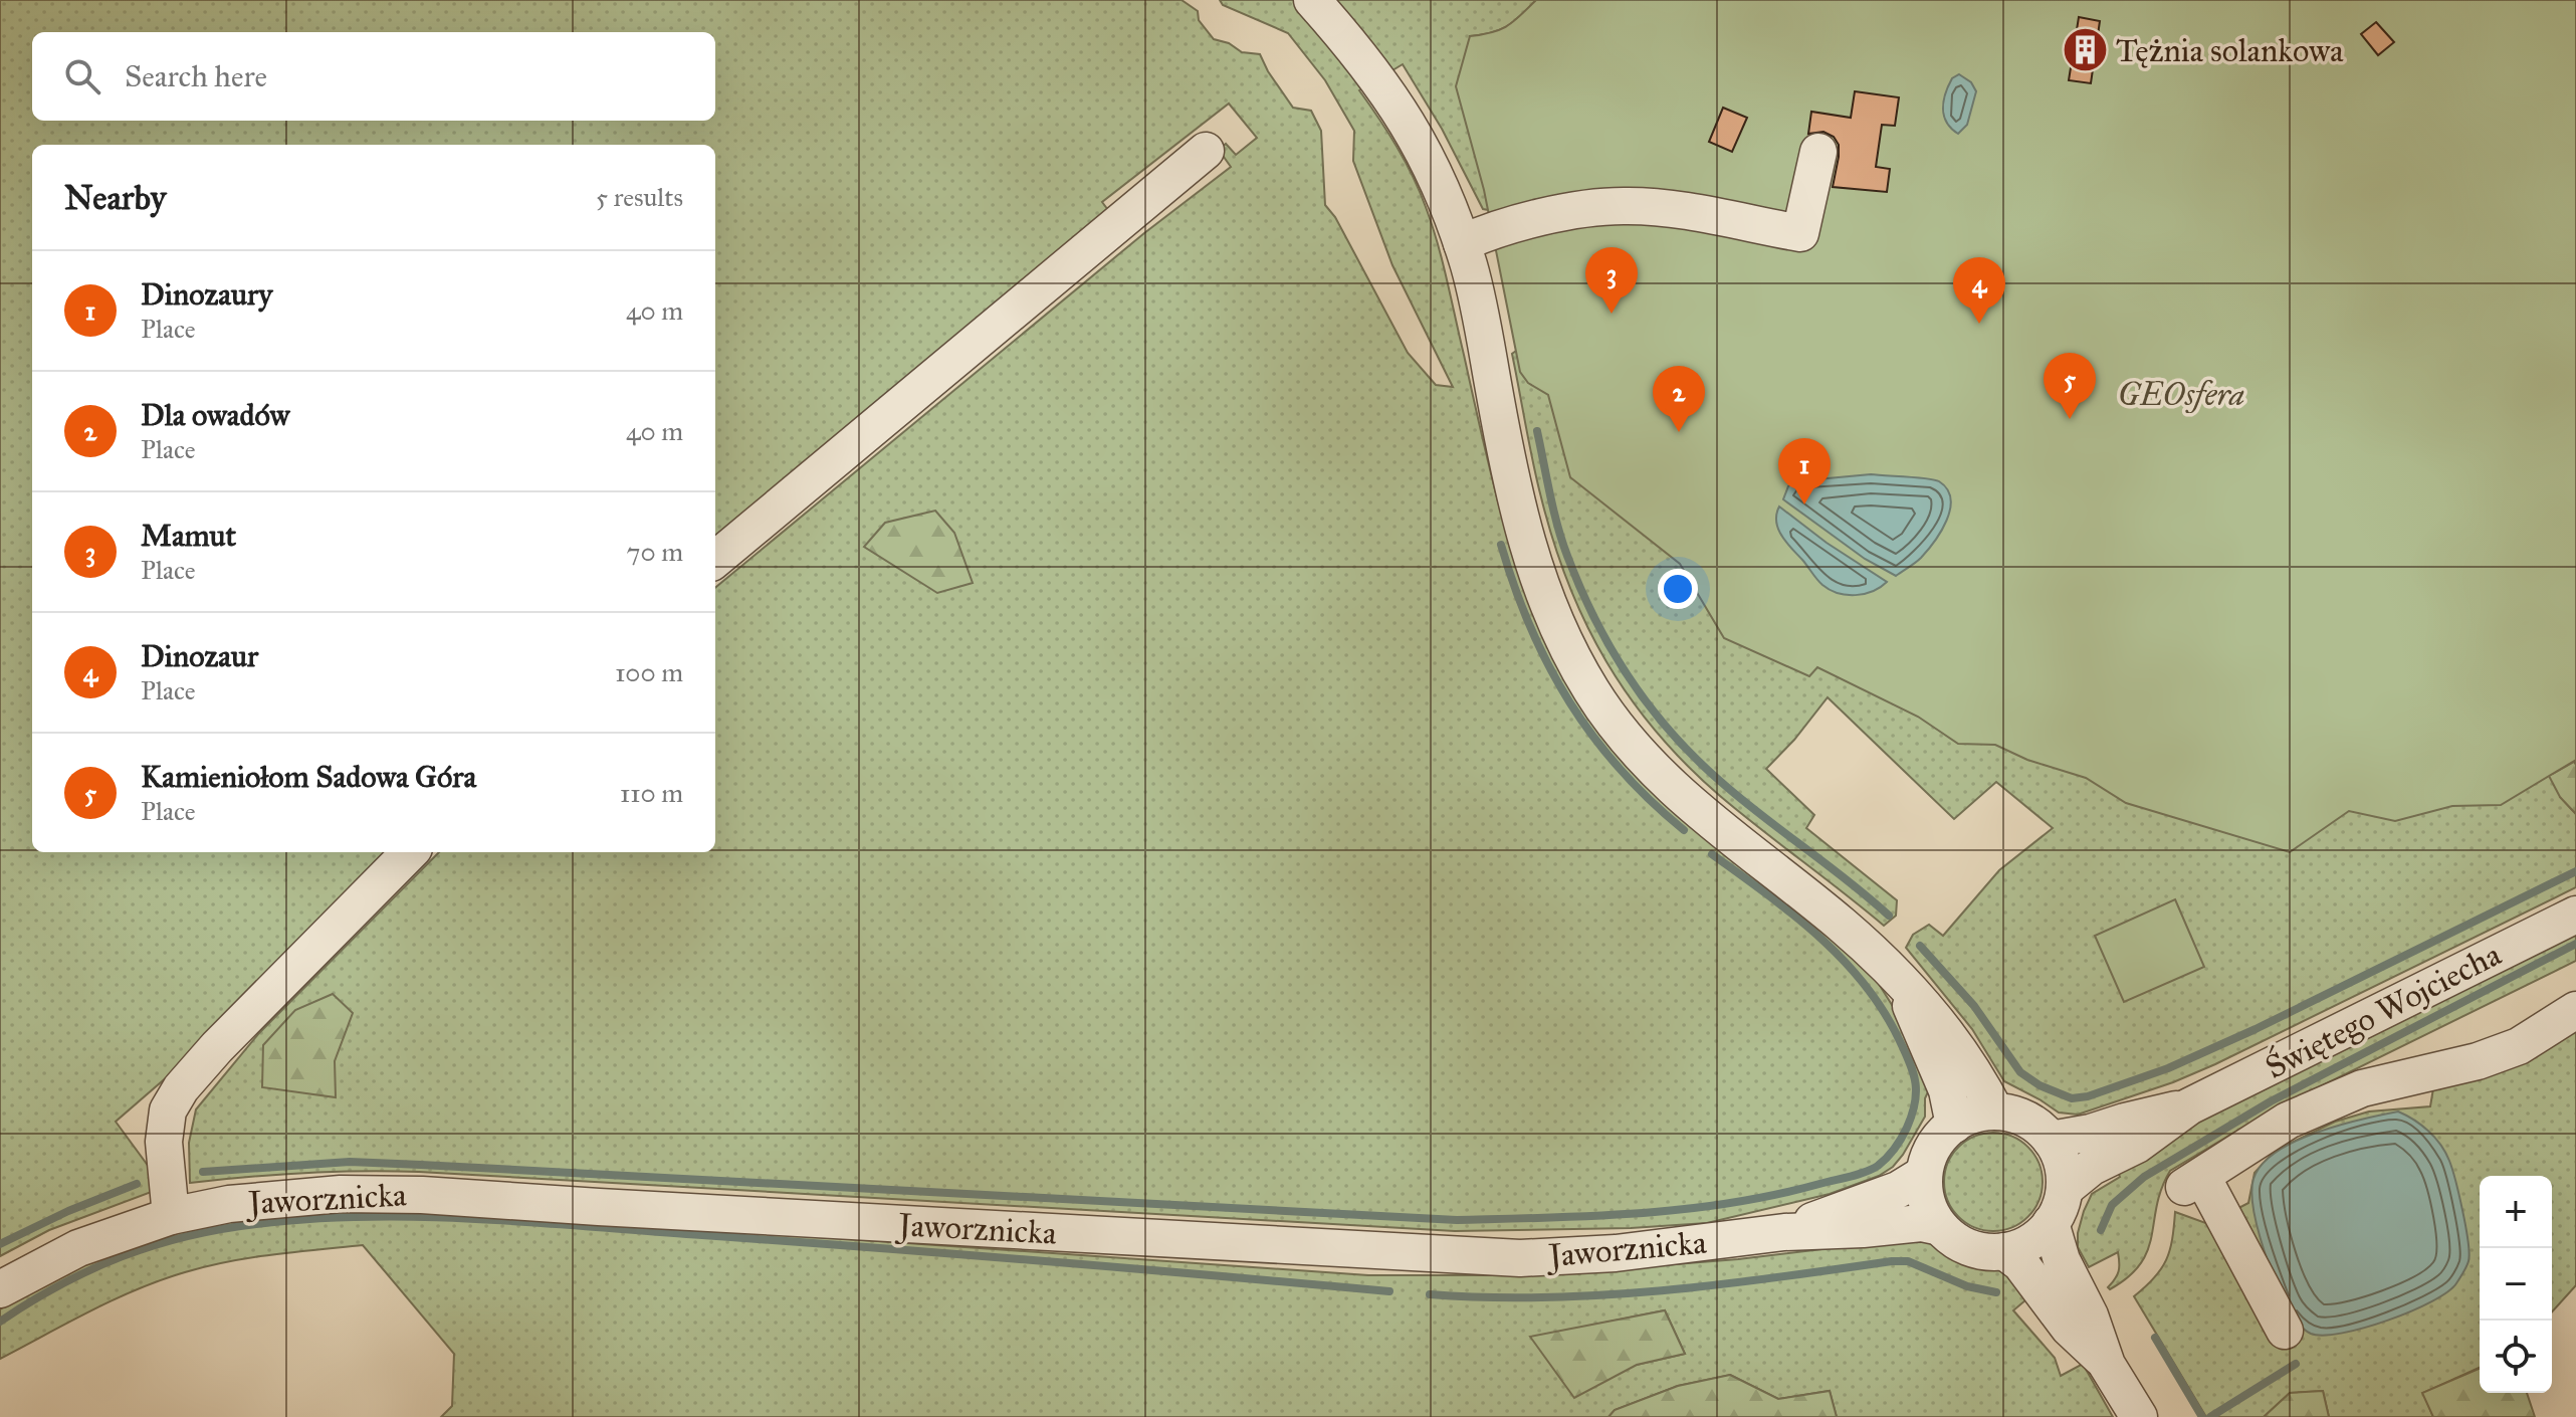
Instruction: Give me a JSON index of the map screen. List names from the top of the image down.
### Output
{
  "streets": {
    "street": ["Świętego Wojciecha", "Jaworznicka"]
  },
  "crossings": [
    ["Świętego Wojciecha", "Jaworznicka"]
  ],
  "parks": ["GEOsfera"],
  "places": {
    "building": ["Tężnia solankowa"]
  },
  "page": {
    "search": "Search here",
    "heading": ["Nearby", "5 results"],
    "pins": [
      "3",
      "4",
      "5",
      "2",
      "1"
    ],
    "list": [
      {
        "mark": "1",
        "name": "Dinozaury",
        "note": "Place",
        "value": "40 m"
      },
      {
        "mark": "2",
        "name": "Dla owadów",
        "note": "Place",
        "value": "40 m"
      },
      {
        "mark": "3",
        "name": "Mamut",
        "note": "Place",
        "value": "70 m"
      },
      {
        "mark": "4",
        "name": "Dinozaur",
        "note": "Place",
        "value": "100 m"
      },
      {
        "mark": "5",
        "name": "Kamieniołom Sadowa Góra",
        "note": "Place",
        "value": "110 m"
      }
    ],
    "map_buttons": ["+", "−"]
  }
}
